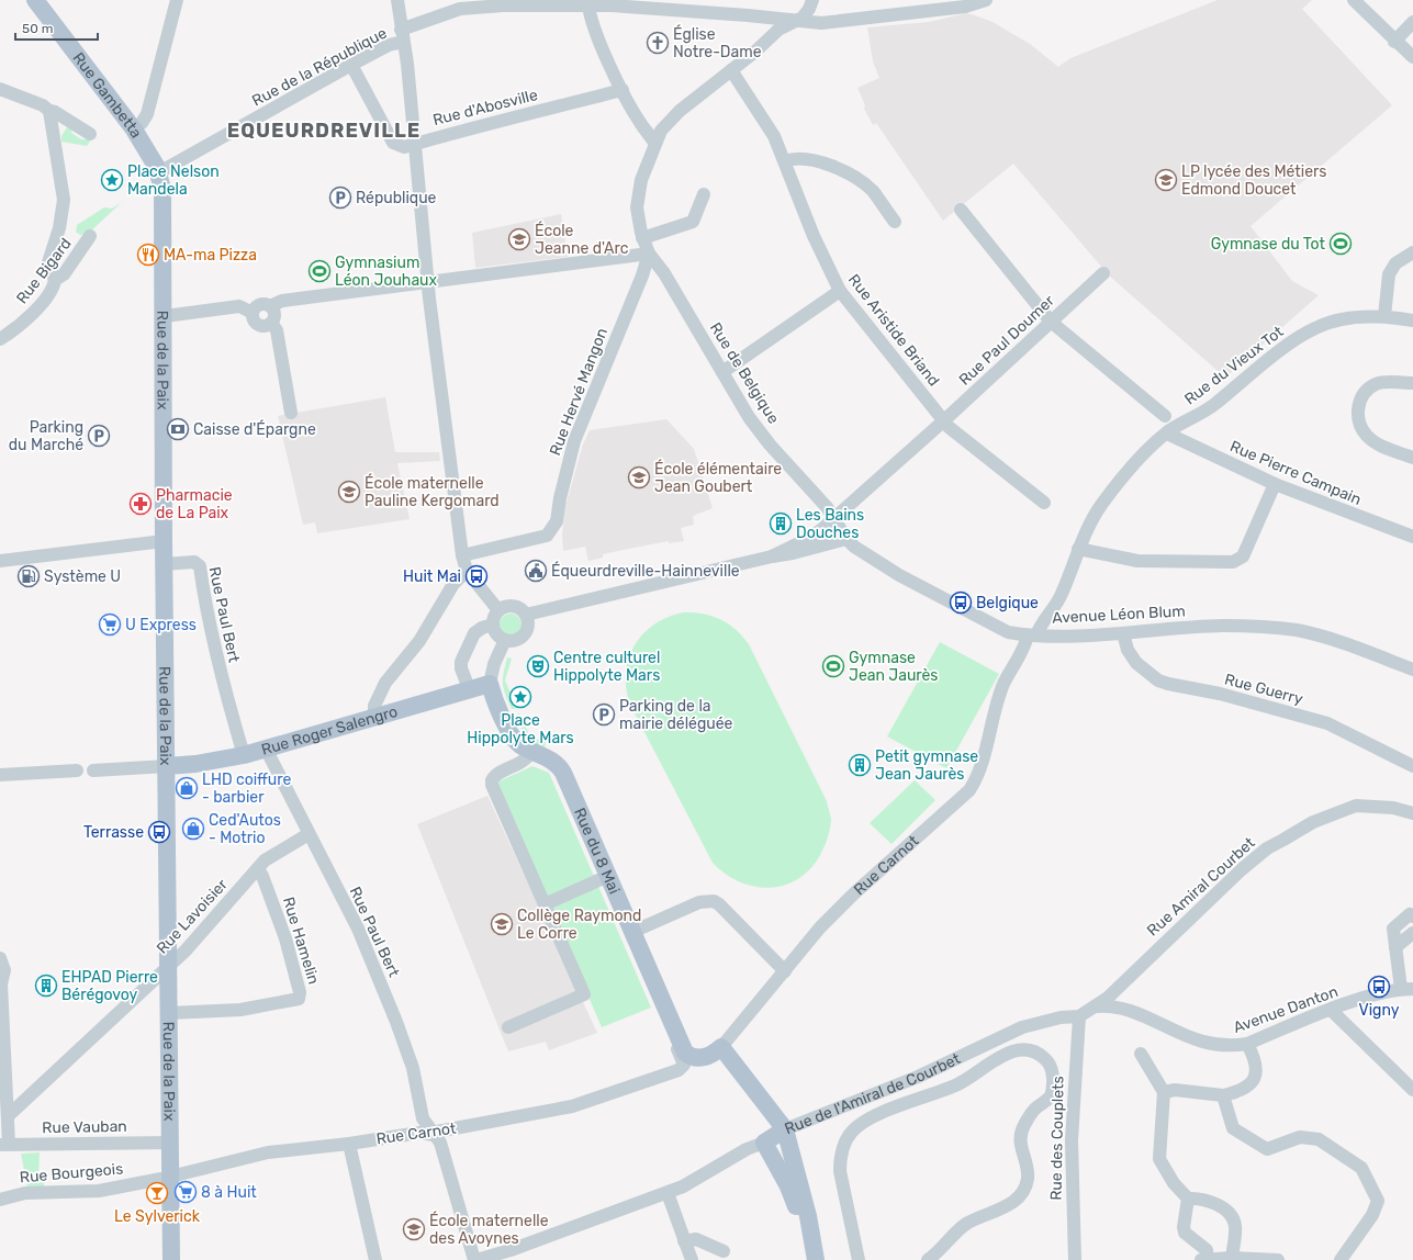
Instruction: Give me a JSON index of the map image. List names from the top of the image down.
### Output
{
  "streets": {
    "main road": [
      "Rue Gambetta",
      "Rue de la Paix",
      "Rue Roger Salengro",
      "Rue du 8 Mai",
      "Rue Carnot",
      "Rue de l'Amiral de Courbet"
    ],
    "street": [
      "Rue de la République",
      "Rue d'Abosville",
      "Rue Bigard",
      "Rue Aristide Briand",
      "Rue Paul Doumer",
      "Rue du Vieux Tot",
      "Rue de Belgique",
      "Rue Hervé Mangon",
      "Rue Pierre Campain",
      "Rue Paul Bert",
      "Avenue Léon Blum",
      "Rue Guerry",
      "Rue Amiral Courbet",
      "Rue Lavoisier",
      "Rue Hamelin",
      "Avenue Danton",
      "Rue Vauban",
      "Rue des Couplets",
      "Rue Bourgeois"
    ]
  },
  "crossings": [
    ["Rue de la République", "Rue Gambetta"],
    ["Rue de la République", "Rue d'Abosville"],
    ["Rue de la République", "Rue de la Paix"],
    ["Rue de la République", "Rue de Belgique"],
    ["Rue Gambetta", "Rue de la Paix"],
    ["Rue Aristide Briand", "Rue Paul Doumer"],
    ["Rue Aristide Briand", "Rue de Belgique"],
    ["Rue Paul Doumer", "Rue de Belgique"],
    ["Rue de la Paix", "Rue Paul Bert"],
    ["Rue de la Paix", "Rue Roger Salengro"],
    ["Rue de la Paix", "Rue Carnot"],
    ["Rue de la Paix", "Rue Lavoisier"],
    ["Rue de la Paix", "Rue Hamelin"],
    ["Rue de la Paix", "Rue Vauban"],
    ["Rue de la Paix", "Rue Bourgeois"],
    ["Rue du Vieux Tot", "Rue Pierre Campain"],
    ["Rue du Vieux Tot", "Avenue Léon Blum"],
    ["Rue du Vieux Tot", "Rue Carnot"],
    ["Rue de Belgique", "Rue Hervé Mangon"],
    ["Rue de Belgique", "Avenue Léon Blum"],
    ["Rue Paul Bert", "Rue Roger Salengro"],
    ["Rue Paul Bert", "Rue Carnot"],
    ["Rue Paul Bert", "Rue Lavoisier"],
    ["Rue Paul Bert", "Rue de l'Amiral de Courbet"],
    ["Avenue Léon Blum", "Rue Guerry"],
    ["Avenue Léon Blum", "Rue Carnot"],
    ["Rue du 8 Mai", "Rue Carnot"],
    ["Rue Carnot", "Rue Bourgeois"],
    ["Rue Amiral Courbet", "Avenue Danton"],
    ["Rue Amiral Courbet", "Rue de l'Amiral de Courbet"],
    ["Rue Amiral Courbet", "Rue des Couplets"],
    ["Rue Lavoisier", "Rue Hamelin"],
    ["Rue de l'Amiral de Courbet", "Rue des Couplets"]
  ],
  "districts": ["EQUEURDREVILLE"],
  "places": {
    "church": ["Église Notre-Dame"],
    "place": ["Place Nelson Mandela", "Place Hippolyte Mars"],
    "school or university": [
      "LP lycée des Métiers Edmond Doucet",
      "École Jeanne d'Arc",
      "École élémentaire Jean Goubert",
      "École maternelle Pauline Kergomard",
      "Collège Raymond Le Corre",
      "École maternelle des Avoynes"
    ],
    "parking": ["République", "Parking du Marché", "Parking de la mairie déléguée"],
    "sports": ["Gymnase du Tot", "Gymnasium Léon Jouhaux", "Gymnase Jean Jaurès"],
    "restaurant": ["MA-ma Pizza"],
    "bank": ["Caisse d'Épargne"],
    "pharmacy": ["Pharmacie de La Paix"],
    "building": ["Les Bains Douches", "Petit gymnase Jean Jaurès", "EHPAD Pierre Bérégovoy"],
    "public building": ["Équeurdreville-Hainneville"],
    "fuel station": ["Système U"],
    "bus stop": [
      "Huit Mai",
      "Belgique",
      "Terrasse",
      "Vigny"
    ],
    "supermarket": ["U Express", "8 à Huit"],
    "theatre": ["Centre culturel Hippolyte Mars"],
    "shop": ["LHD coiffure - barbier", "Ced'Autos - Motrio"],
    "bar": ["Le Sylverick"]
  },
  "scale_bar": "50 m"
}
